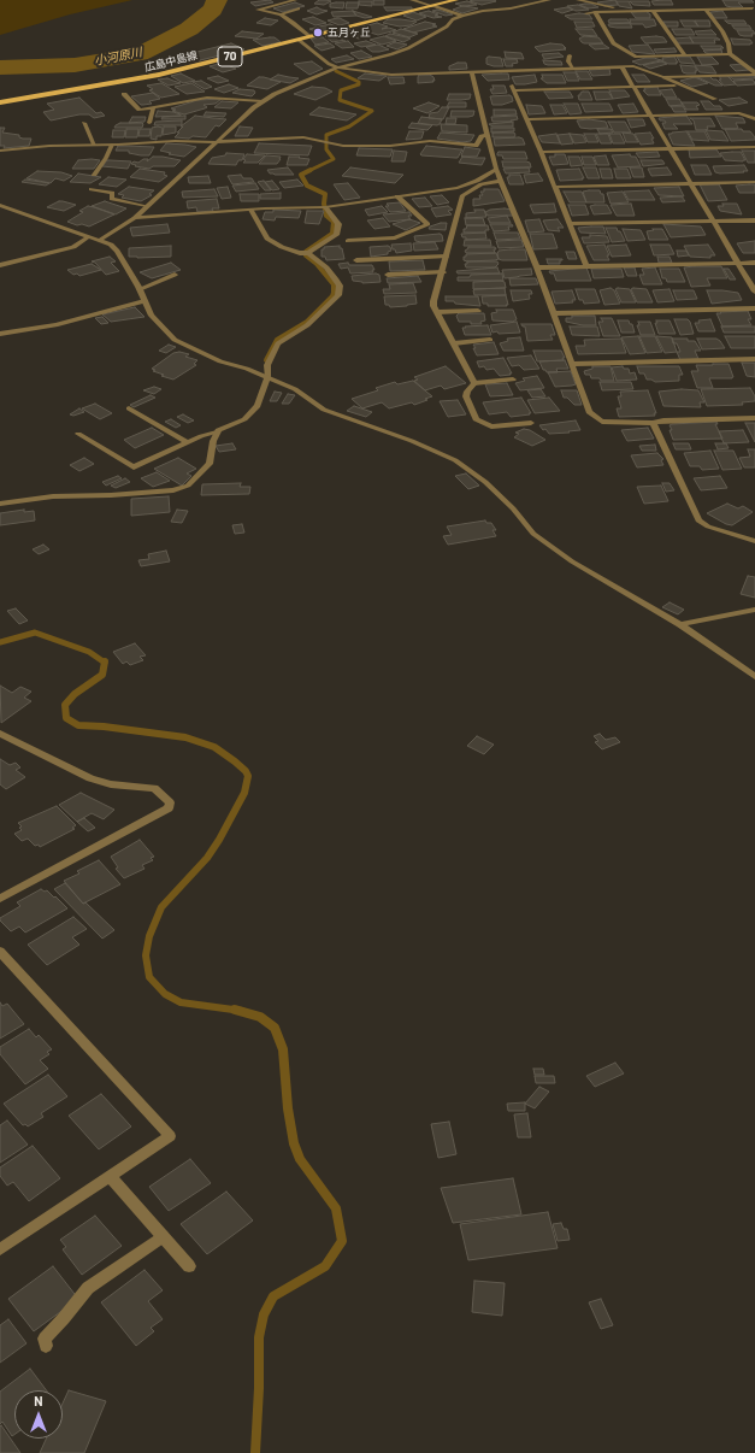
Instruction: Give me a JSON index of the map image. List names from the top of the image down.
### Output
{
  "streets": {
    "main road": ["70", "広島中島線"]
  },
  "water": ["小河原川"],
  "places": ["五月ヶ丘"],
  "north": "top"
}
